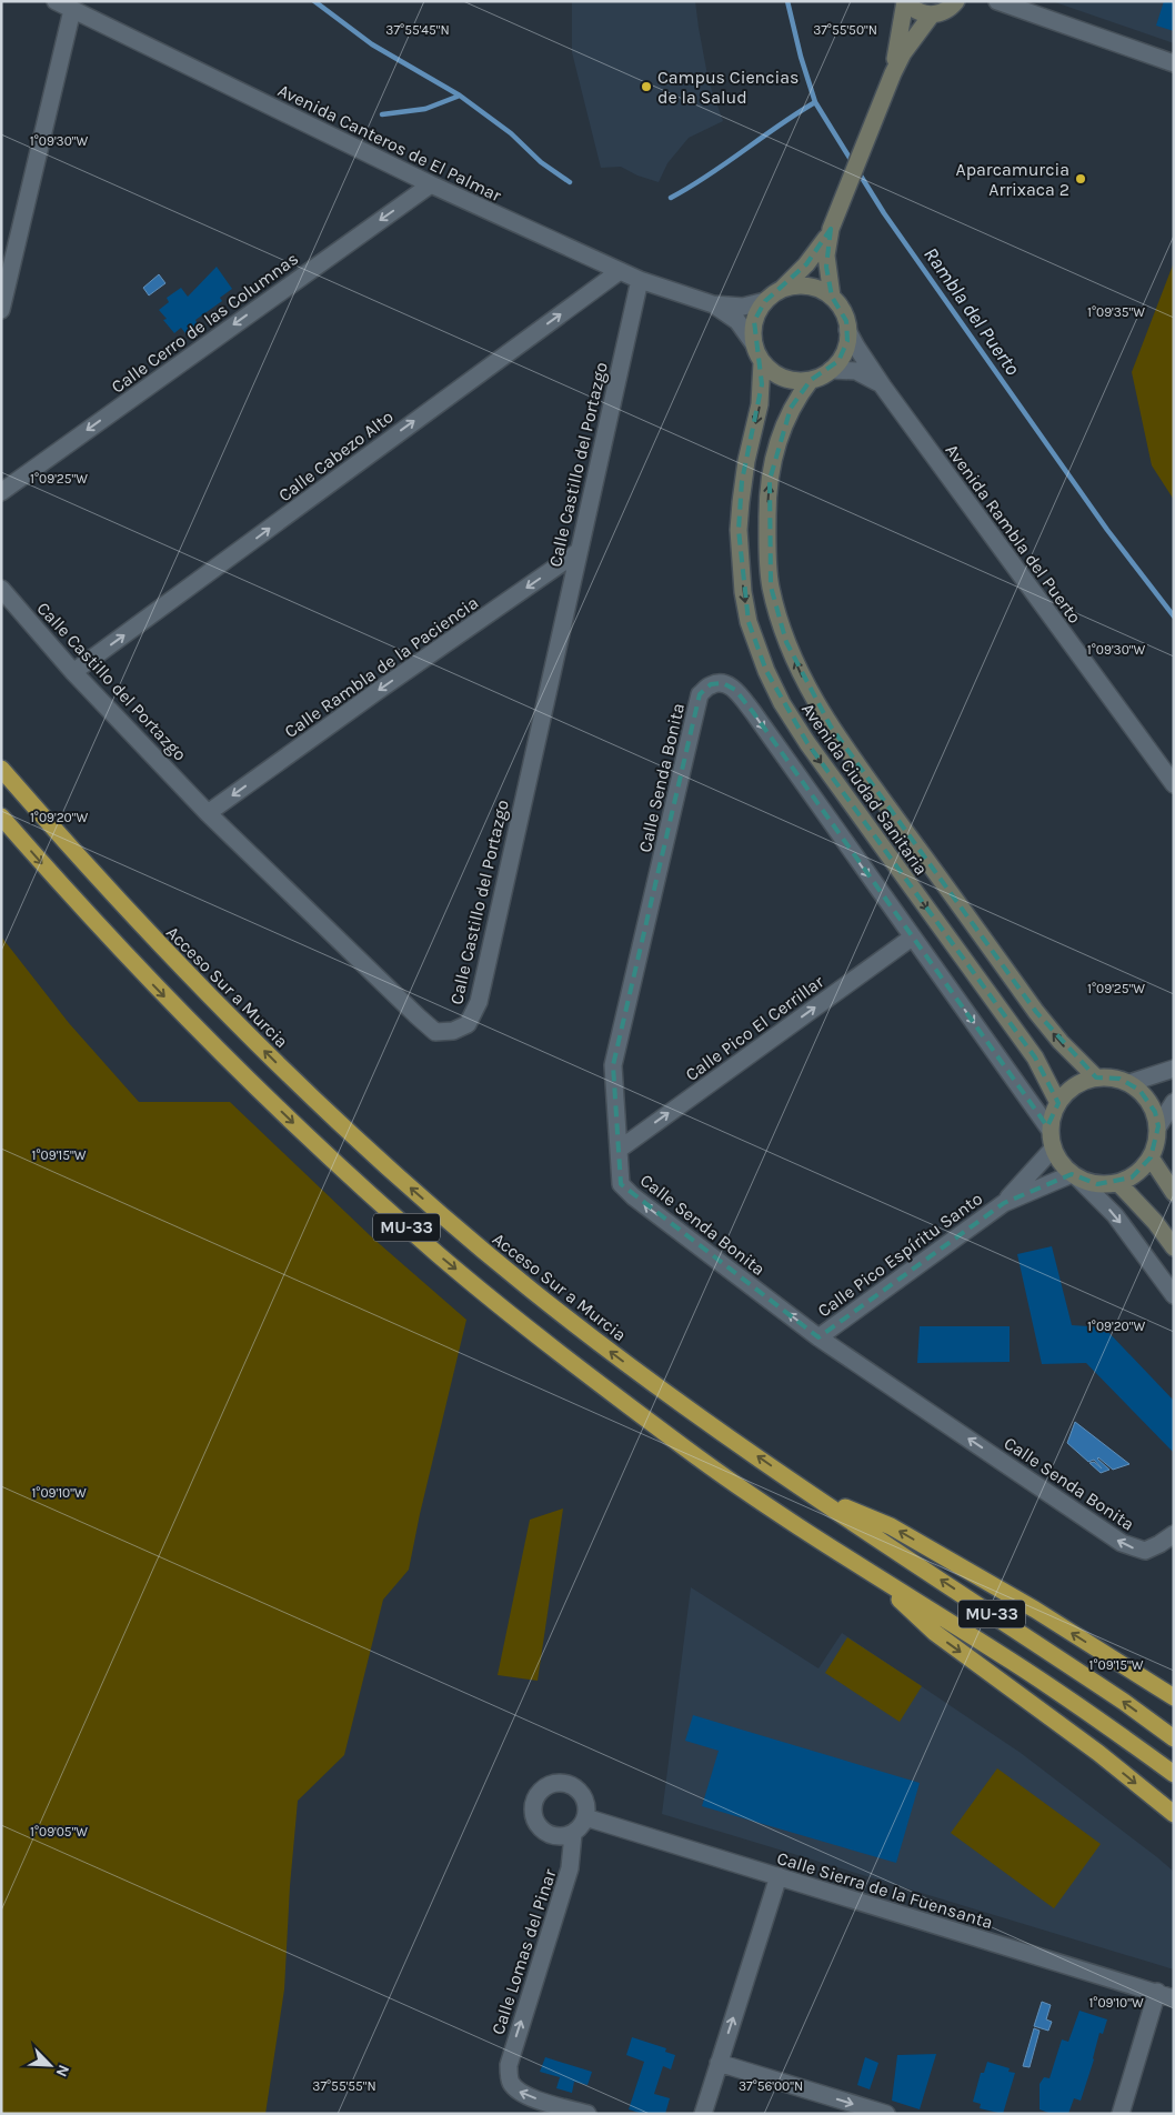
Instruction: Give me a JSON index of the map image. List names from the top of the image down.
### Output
{
  "streets": {
    "highway": ["Acceso Sur a Murcia", "MU-33"],
    "street": [
      "Avenida Canteros de El Palmar",
      "Calle Cerro de las Columnas",
      "Calle Cabezo Alto",
      "Calle Castillo del Portazgo",
      "Avenida Rambla del Puerto",
      "Calle Rambla de la Paciencia",
      "Calle Senda Bonita",
      "Avenida Ciudad Sanitaria",
      "Calle Pico El Cerrillar",
      "Calle Pico Espíritu Santo",
      "Calle Sierra de la Fuensanta",
      "Calle Lomas del Pinar"
    ]
  },
  "crossings": [
    ["Avenida Canteros de El Palmar", "Calle Cerro de las Columnas"],
    ["Avenida Canteros de El Palmar", "Calle Cabezo Alto"],
    ["Avenida Canteros de El Palmar", "Calle Castillo del Portazgo"],
    ["Avenida Canteros de El Palmar", "Avenida Rambla del Puerto"],
    ["Avenida Canteros de El Palmar", "Avenida Ciudad Sanitaria"],
    ["Calle Cabezo Alto", "Calle Castillo del Portazgo"],
    ["Calle Castillo del Portazgo", "Calle Rambla de la Paciencia"],
    ["Avenida Rambla del Puerto", "Avenida Ciudad Sanitaria"],
    ["Calle Senda Bonita", "Calle Pico El Cerrillar"],
    ["Calle Senda Bonita", "Calle Pico Espíritu Santo"],
    ["Avenida Ciudad Sanitaria", "Calle Pico Espíritu Santo"],
    ["Calle Sierra de la Fuensanta", "Calle Lomas del Pinar"]
  ],
  "one_way": [
    "Calle Cerro de las Columnas",
    "Calle Cabezo Alto",
    "Calle Rambla de la Paciencia",
    "Calle Pico El Cerrillar",
    "Calle Lomas del Pinar"
  ],
  "water": ["Rambla del Puerto"],
  "places": ["Campus Ciencias de la Salud", "Aparcamurcia Arrixaca 2"],
  "north": "bottom right",
  "coordinates": [
    "37°55'45\"N",
    "37°55'50\"N",
    "1°09'30\"W",
    "1°09'35\"W",
    "1°09'25\"W",
    "1°09'20\"W",
    "1°09'15\"W",
    "1°09'10\"W",
    "1°09'05\"W",
    "37°55'55\"N",
    "37°56'00\"N"
  ]
}
